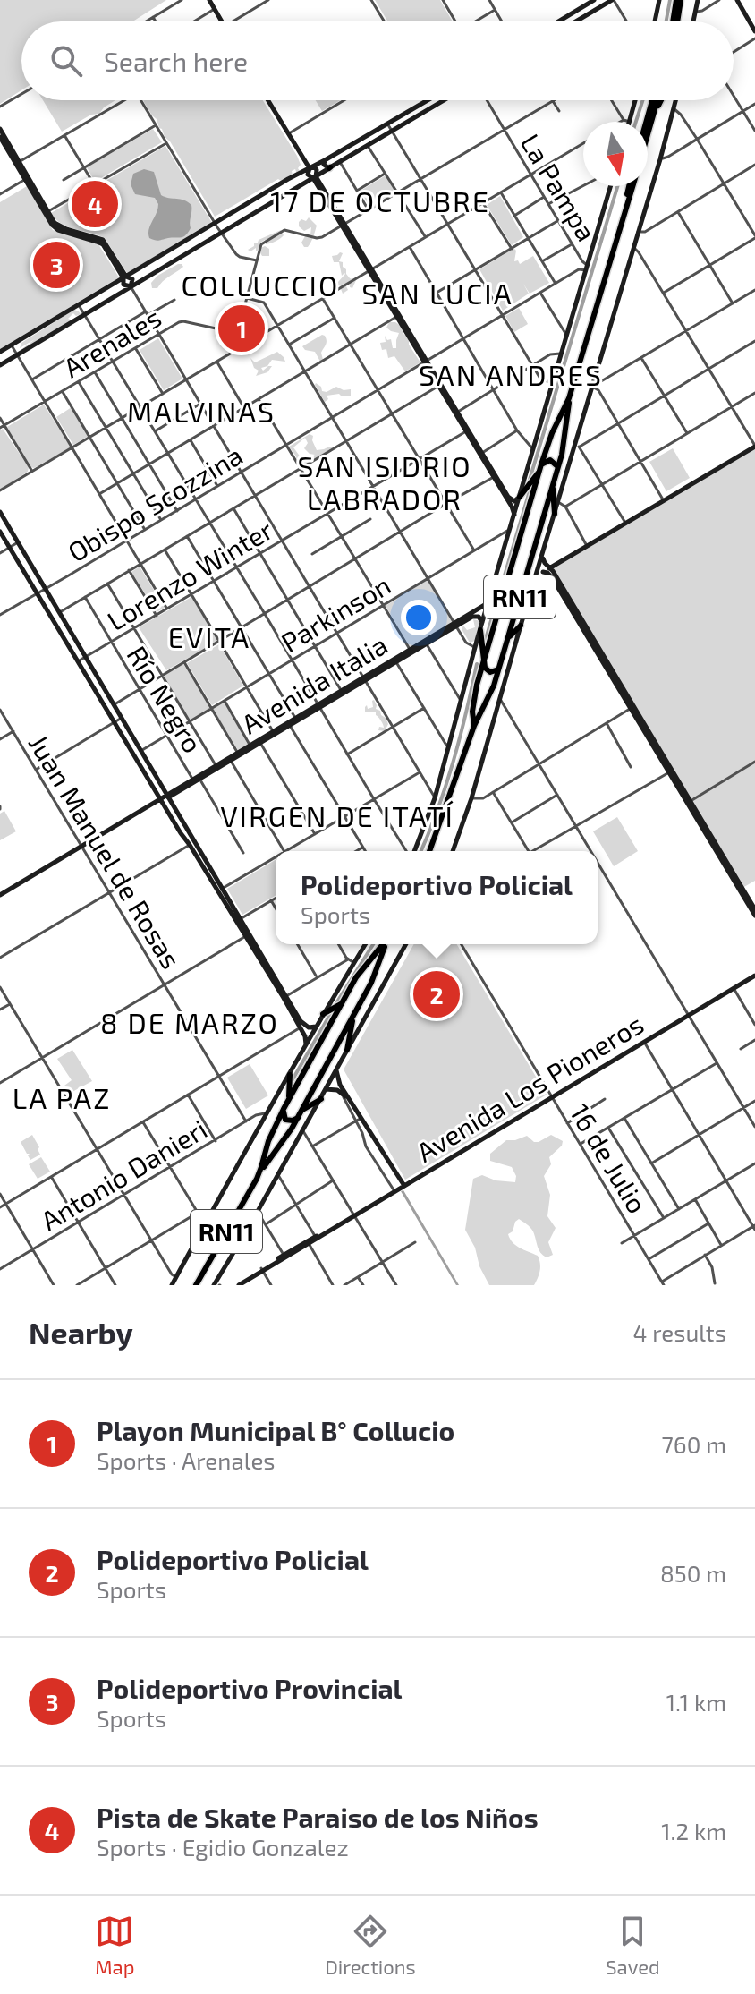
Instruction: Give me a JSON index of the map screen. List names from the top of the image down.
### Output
{
  "streets": {
    "highway": ["RN11"],
    "main road": ["Avenida Italia", "Avenida Los Pioneros"],
    "street": [
      "La Pampa",
      "Arenales",
      "Obispo Scozzina",
      "Lorenzo Winter",
      "Parkinson",
      "Río Negro",
      "Juan Manuel de Rosas",
      "16 de Julio",
      "Antonio Danieri"
    ]
  },
  "crossings": [
    ["La Pampa", "Arenales"],
    ["La Pampa", "Obispo Scozzina"],
    ["Lorenzo Winter", "Río Negro"],
    ["Parkinson", "Río Negro"],
    ["Avenida Italia", "Río Negro"],
    ["Avenida Italia", "Juan Manuel de Rosas"],
    ["Juan Manuel de Rosas", "Antonio Danieri"],
    ["Avenida Los Pioneros", "16 de Julio"]
  ],
  "districts": [
    "17 DE OCTUBRE",
    "COLLUCCIO",
    "SAN LUCIA",
    "SAN ANDRES",
    "MALVINAS",
    "SAN ISIDRIO LABRADOR",
    "EVITA",
    "VIRGEN DE ITATÍ",
    "8 DE MARZO",
    "LA PAZ"
  ],
  "north": "bottom",
  "page": {
    "search": "Search here",
    "pins": [
      "4",
      "3",
      "1",
      "2"
    ],
    "popup": ["Polideportivo Policial", "Sports"],
    "heading": ["Nearby", "4 results"],
    "list": [
      {
        "mark": "1",
        "name": "Playon Municipal B° Collucio",
        "note": "Sports · Arenales",
        "value": "760 m"
      },
      {
        "mark": "2",
        "name": "Polideportivo Policial",
        "note": "Sports",
        "value": "850 m"
      },
      {
        "mark": "3",
        "name": "Polideportivo Provincial",
        "note": "Sports",
        "value": "1.1 km"
      },
      {
        "mark": "4",
        "name": "Pista de Skate Paraiso de los Niños",
        "note": "Sports · Egidio Gonzalez",
        "value": "1.2 km"
      }
    ],
    "nav": ["Map", "Directions", "Saved"]
  }
}
